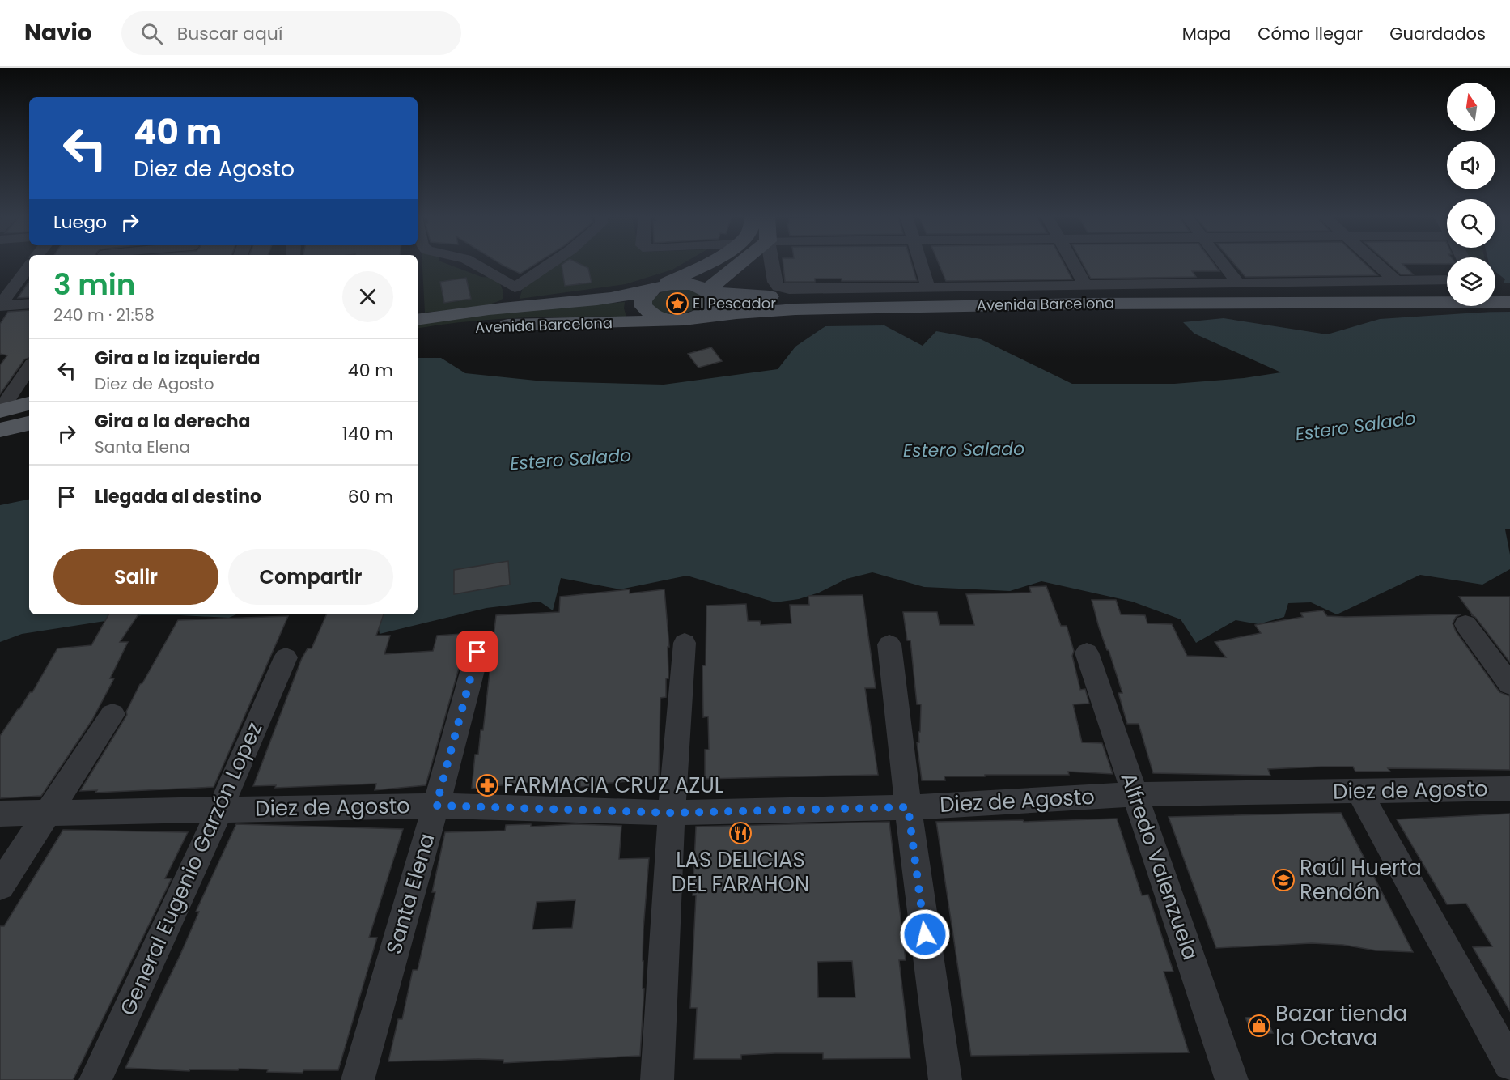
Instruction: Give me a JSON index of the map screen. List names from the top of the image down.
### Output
{
  "streets": {
    "main road": ["Avenida Barcelona"],
    "street": [
      "Diez de Agosto",
      "Alfredo Valenzuela",
      "General Eugenio Garzón Lopez",
      "Santa Elena"
    ]
  },
  "crossings": [
    ["Diez de Agosto", "Alfredo Valenzuela"],
    ["Diez de Agosto", "General Eugenio Garzón Lopez"],
    ["Diez de Agosto", "Santa Elena"]
  ],
  "water": ["Estero Salado"],
  "places": {
    "place": ["El Pescador"],
    "pharmacy": ["FARMACIA CRUZ AZUL"],
    "restaurant": ["LAS DELICIAS DEL FARAHON"],
    "school or university": ["Raúl Huerta Rendón"],
    "shop": ["Bazar tienda la Octava"]
  },
  "north": "top",
  "page": {
    "header": "Navio",
    "search": "Buscar aquí",
    "nav": ["Mapa", "Cómo llegar", "Guardados"],
    "turn": ["40 m", "Diez de Agosto"],
    "then": "Luego",
    "heading": ["3 min", "240 m · 21:58"],
    "list": [
      {
        "name": "Gira a la izquierda",
        "note": "Diez de Agosto",
        "value": "40 m"
      },
      {
        "name": "Gira a la derecha",
        "note": "Santa Elena",
        "value": "140 m"
      },
      {
        "name": "Llegada al destino",
        "value": "60 m"
      }
    ],
    "buttons": ["Salir", "Compartir"]
  }
}
